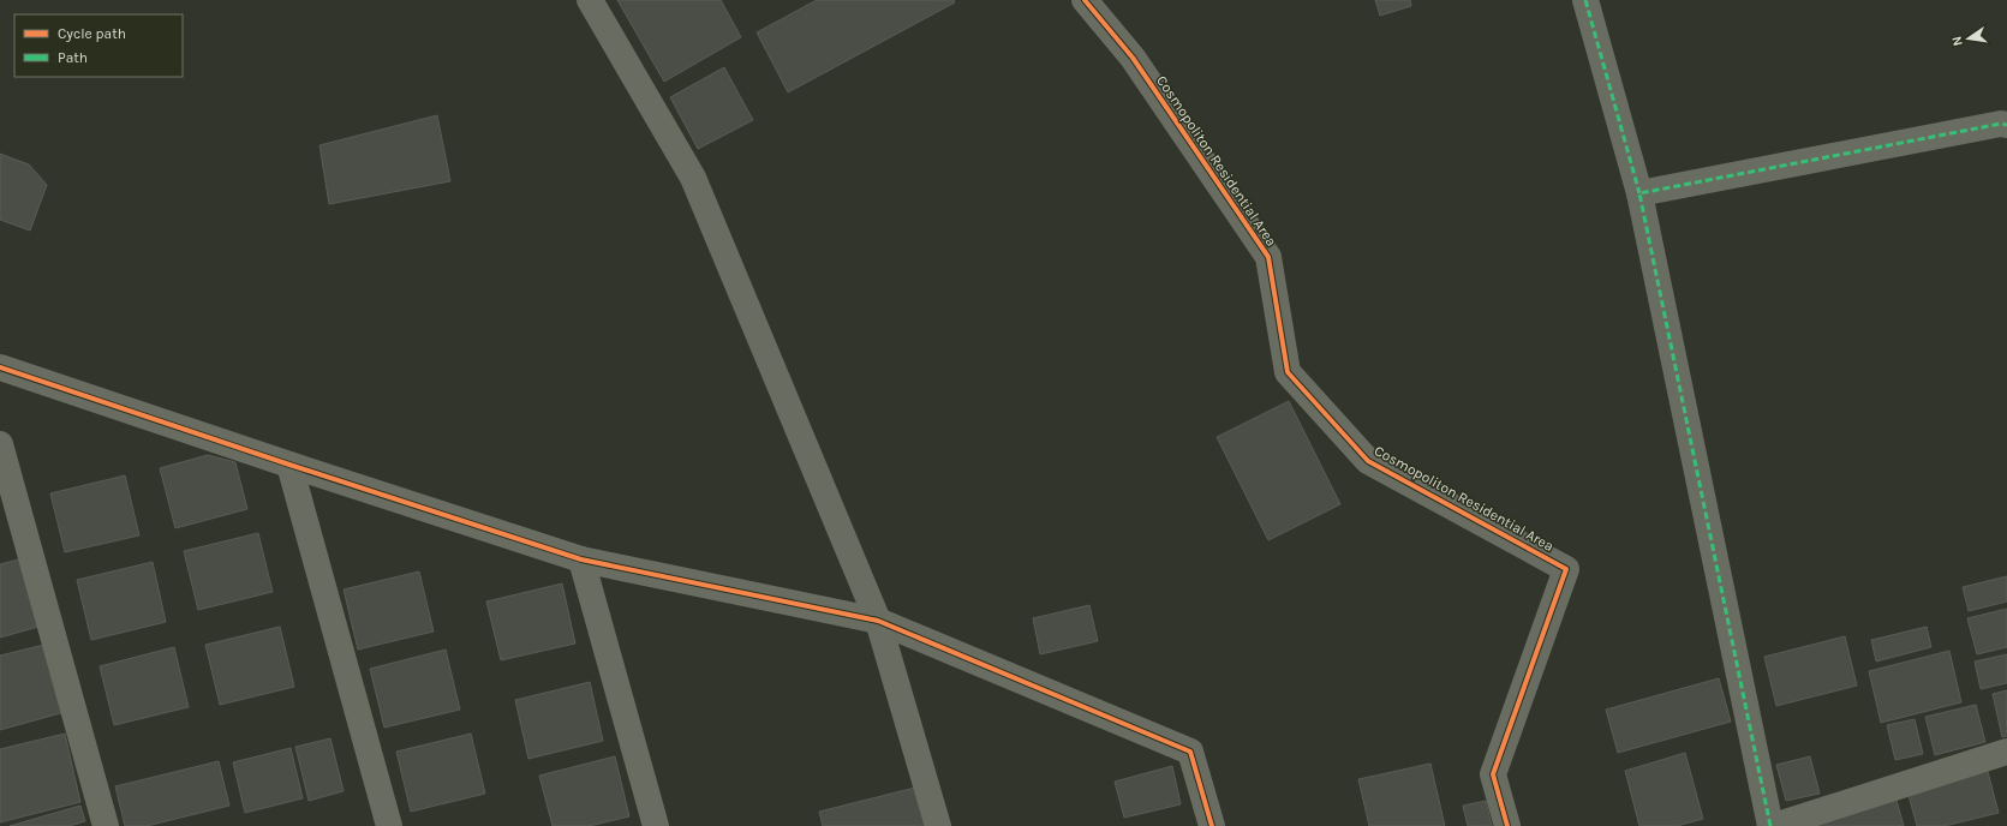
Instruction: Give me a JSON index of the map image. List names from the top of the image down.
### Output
{
  "streets": {
    "street": ["Cosmopoliton Residential Area"]
  },
  "legend": ["Cycle path", "Path"],
  "north": "left"
}
